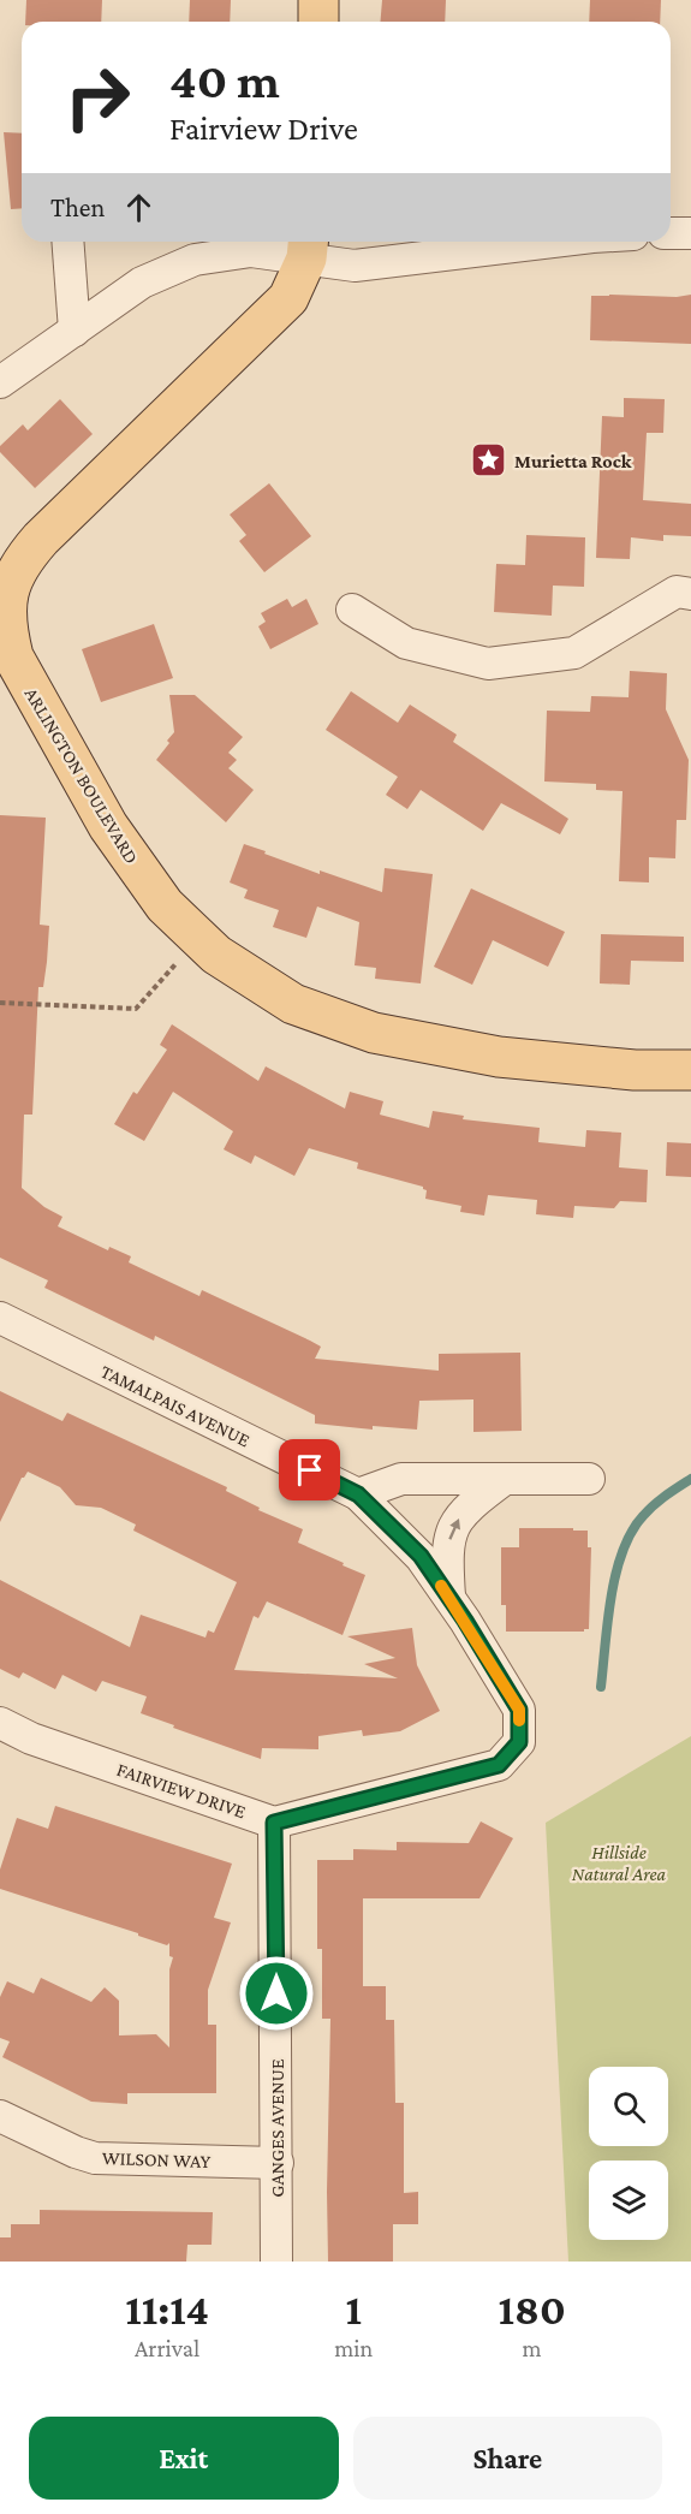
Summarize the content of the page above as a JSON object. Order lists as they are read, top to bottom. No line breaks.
{"streets":{"main road":["ARLINGTON BOULEVARD"],"street":["TAMALPAIS AVENUE","FAIRVIEW DRIVE","GANGES AVENUE","WILSON WAY"]},"crossings":[["FAIRVIEW DRIVE","GANGES AVENUE"],["GANGES AVENUE","WILSON WAY"]],"parks":["Hillside Natural Area"],"places":{"place":["Murietta Rock"]},"page":{"turn":["40 m","Fairview Drive"],"then":"Then","eta":["11:14","Arrival","1","min","180","m"],"buttons":["Exit","Share"]}}
